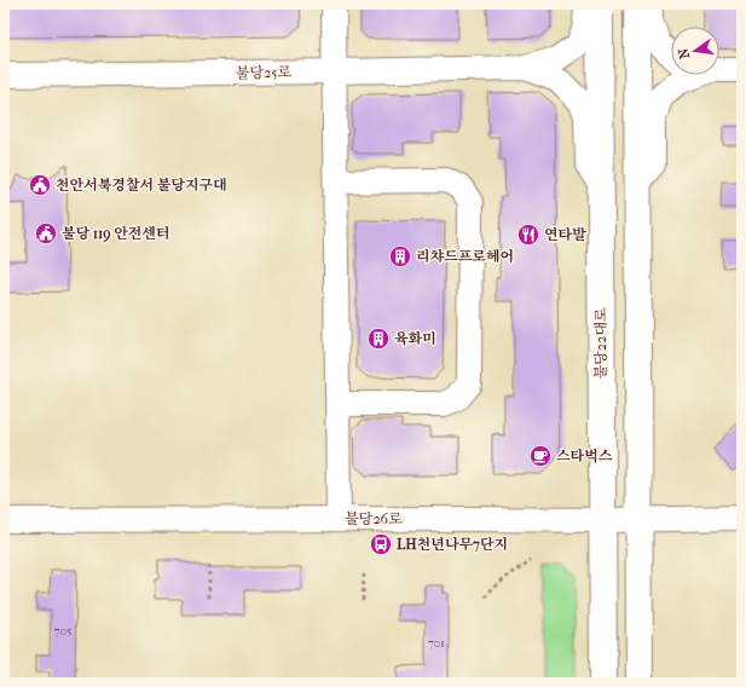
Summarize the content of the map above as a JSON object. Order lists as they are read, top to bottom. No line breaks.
{"streets":{"main road":["불당22대로"],"street":["불당25로","불당26로"]},"crossings":[["불당22대로","불당26로"]],"places":{"public building":["천안서북경찰서 불당지구대","불당 119 안전센터"],"restaurant":["연타발"],"building":["리챠드프로헤어","육화미"],"cafe":["스타벅스"],"bus stop":["LH천년나무7단지"]},"house_numbers":["705","701"],"north":"left"}
